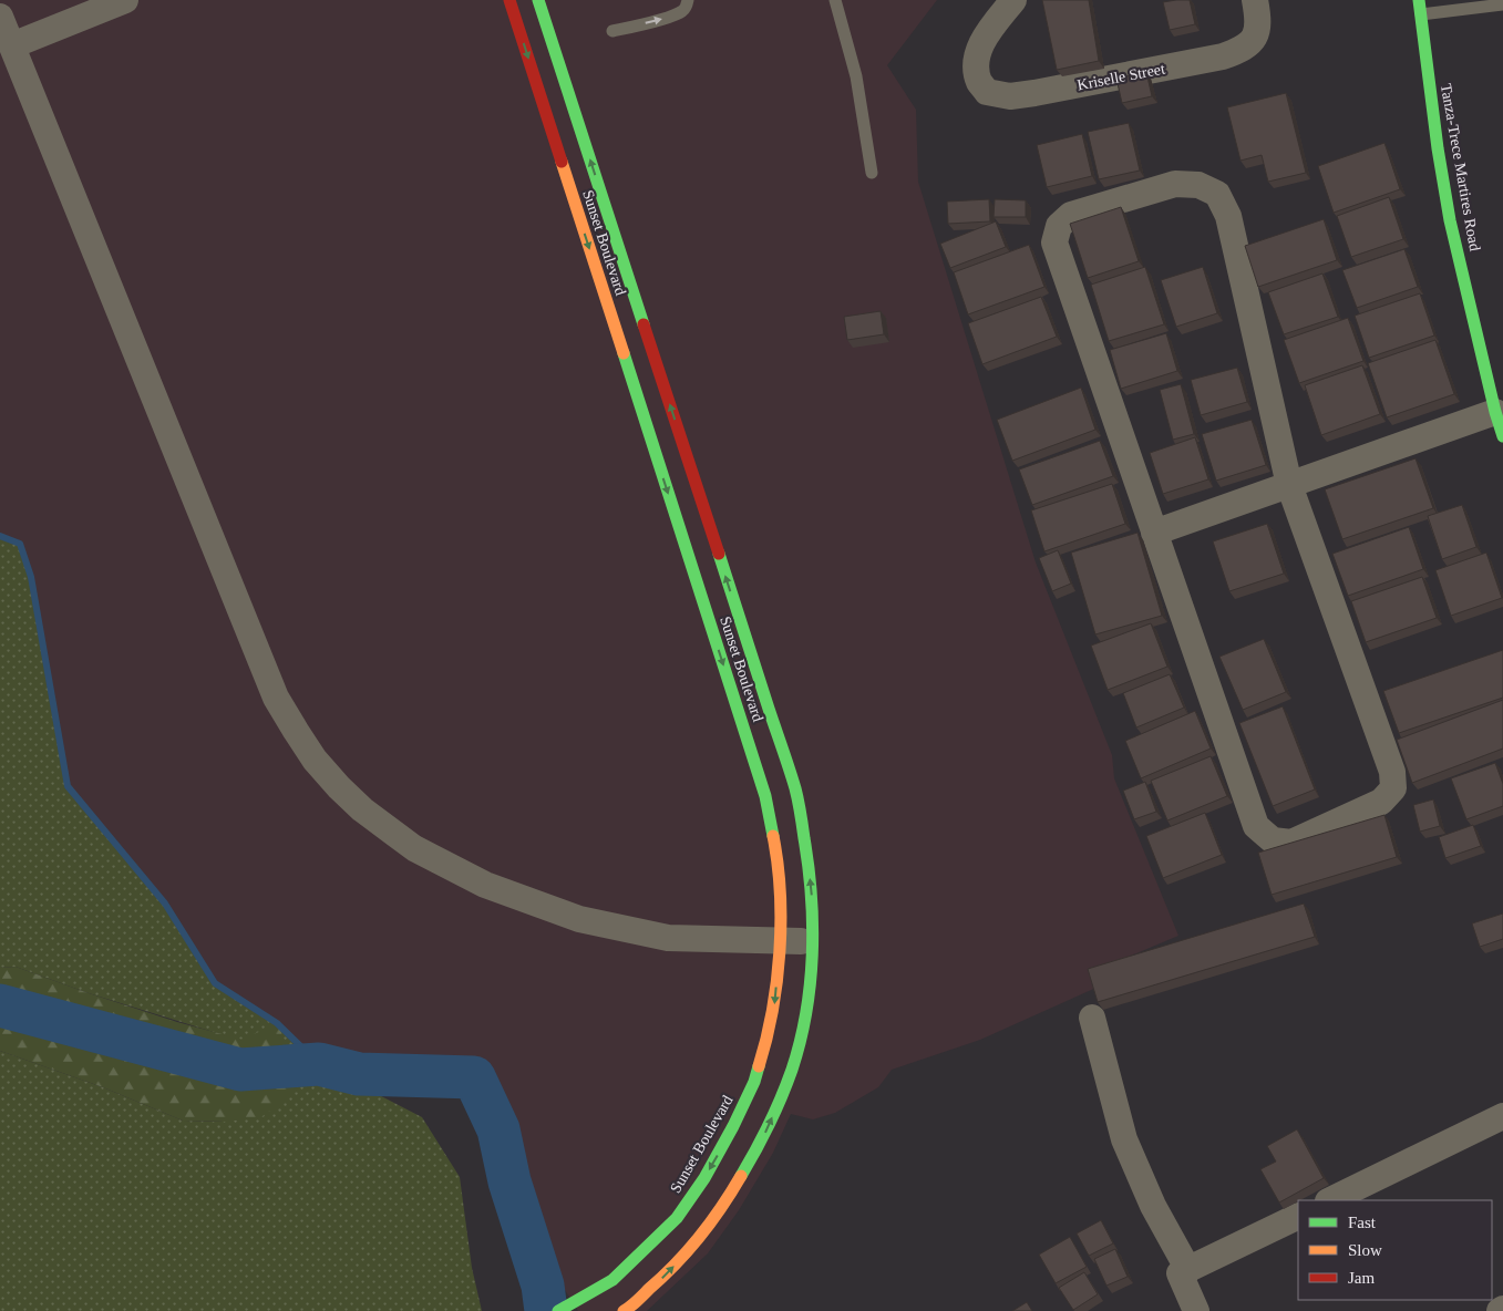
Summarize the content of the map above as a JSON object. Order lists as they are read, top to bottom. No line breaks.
{"streets":{"main road":["Tanza-Trece Martires Road","Sunset Boulevard"],"street":["Kriselle Street"]},"legend":["Fast","Slow","Jam"]}
